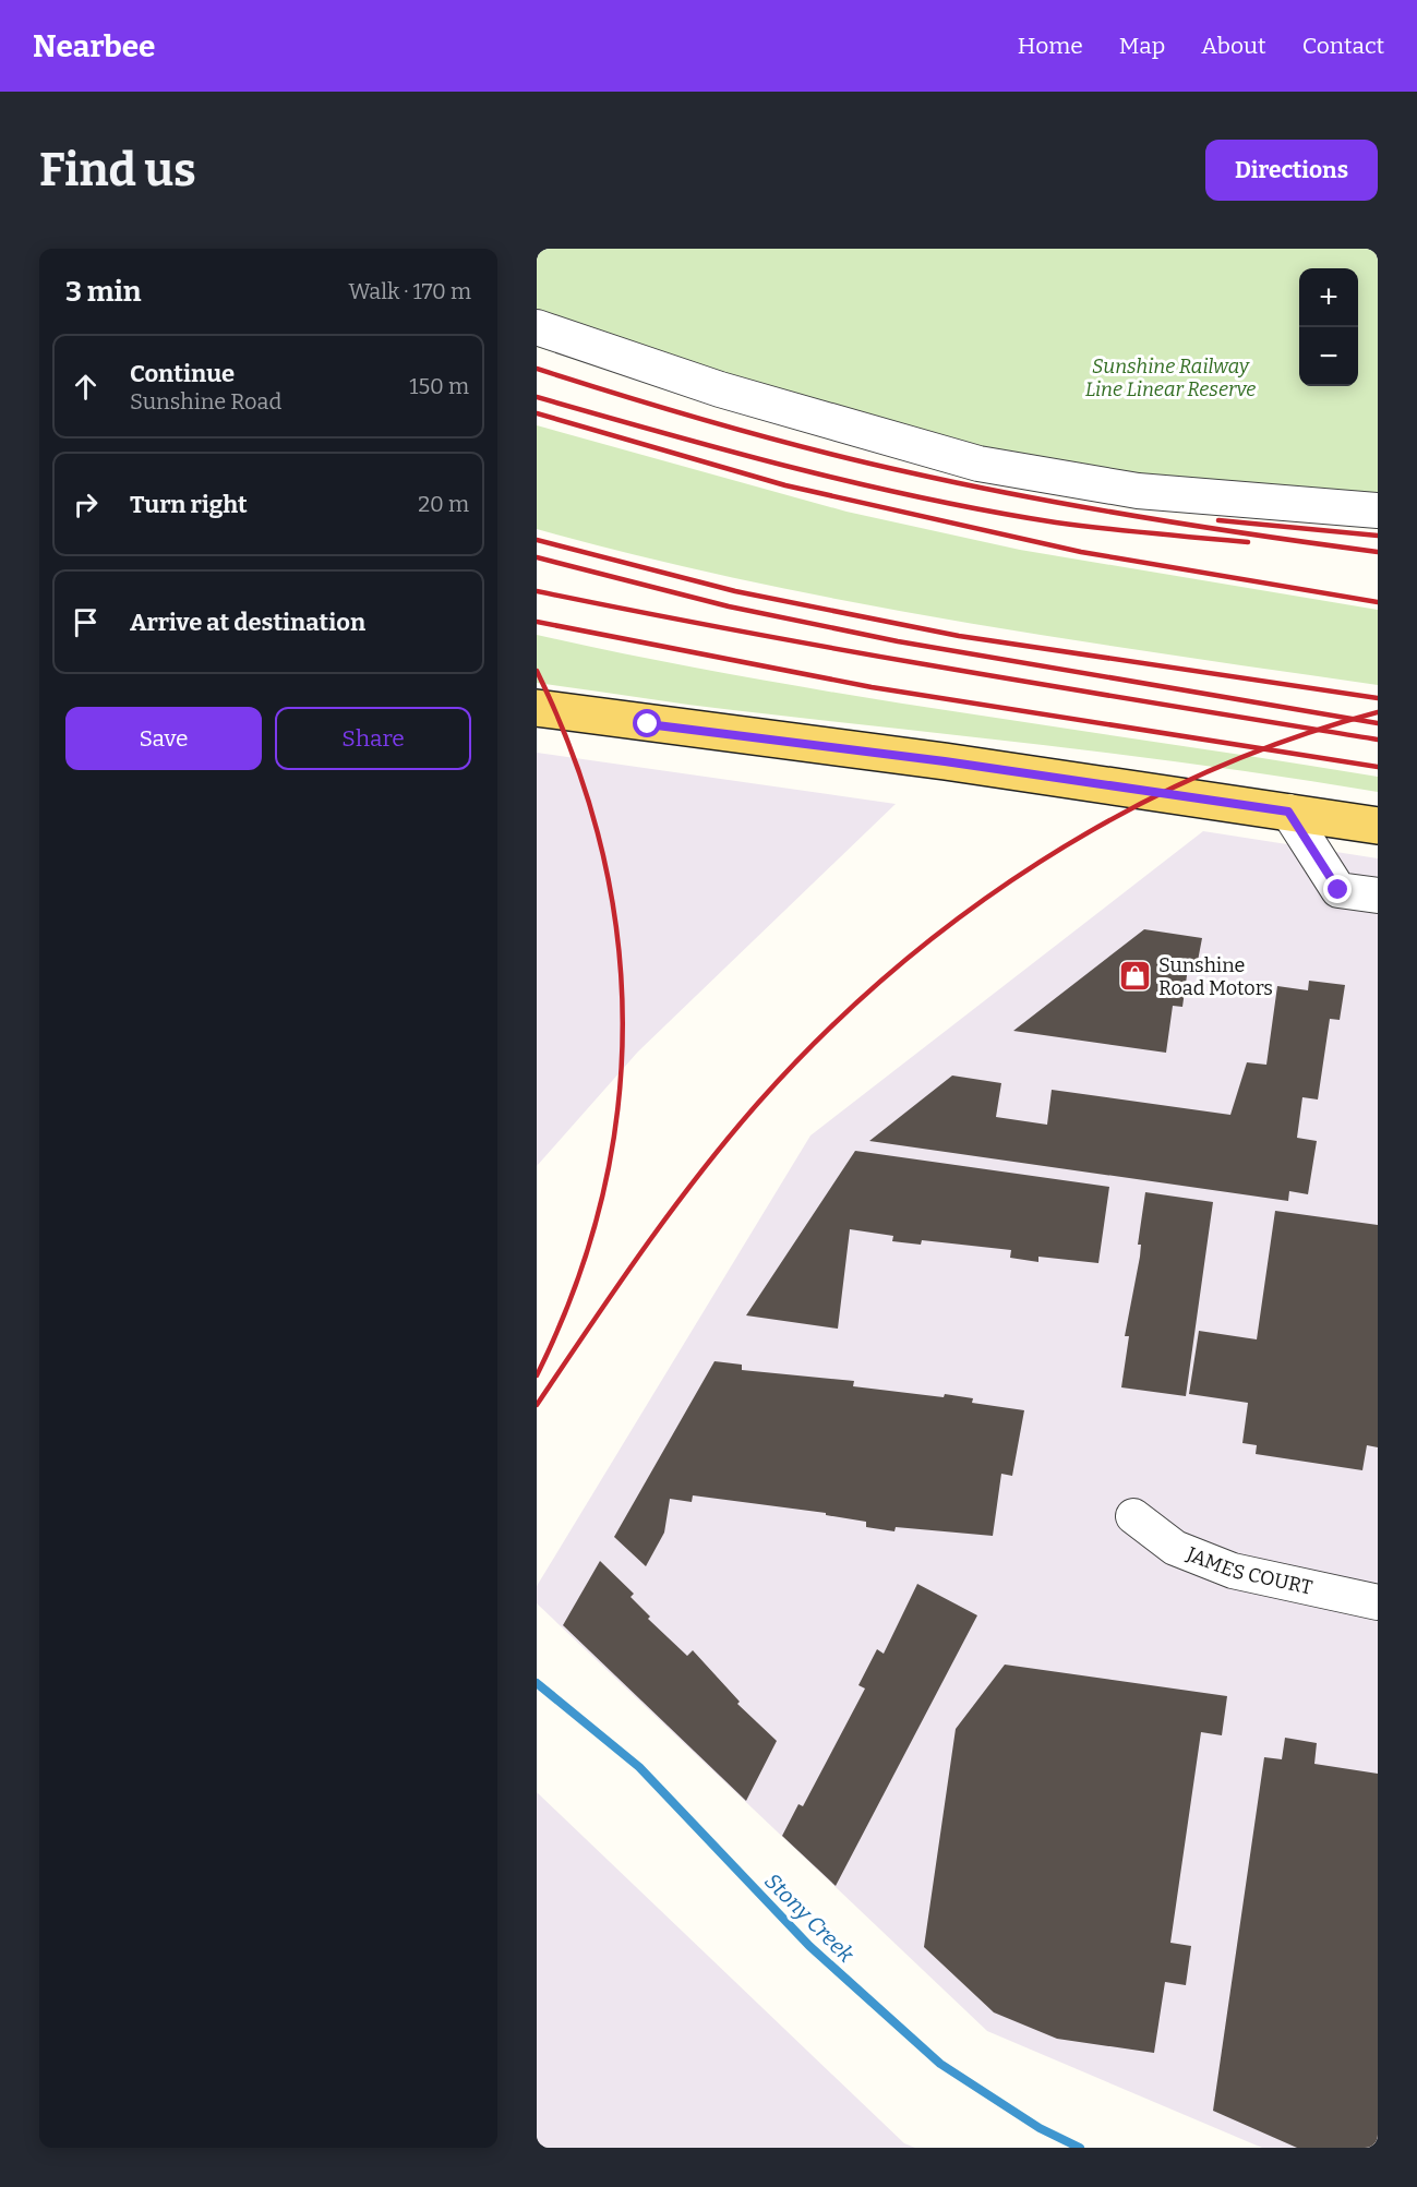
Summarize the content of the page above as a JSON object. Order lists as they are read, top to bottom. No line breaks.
{"streets":{"street":["JAMES COURT"]},"water":["Stony Creek"],"parks":["Sunshine Railway Line Linear Reserve"],"places":{"shop":["Sunshine Road Motors"]},"page":{"header":"Nearbee","nav":["Home","Map","About","Contact"],"buttons":["Directions",["Save","Share"]],"title":"Find us","heading":["3 min","Walk · 170 m"],"map_buttons":["+","−"],"list":[["Continue","Sunshine Road","150 m"],["Turn right","20 m"],"Arrive at destination"]}}
